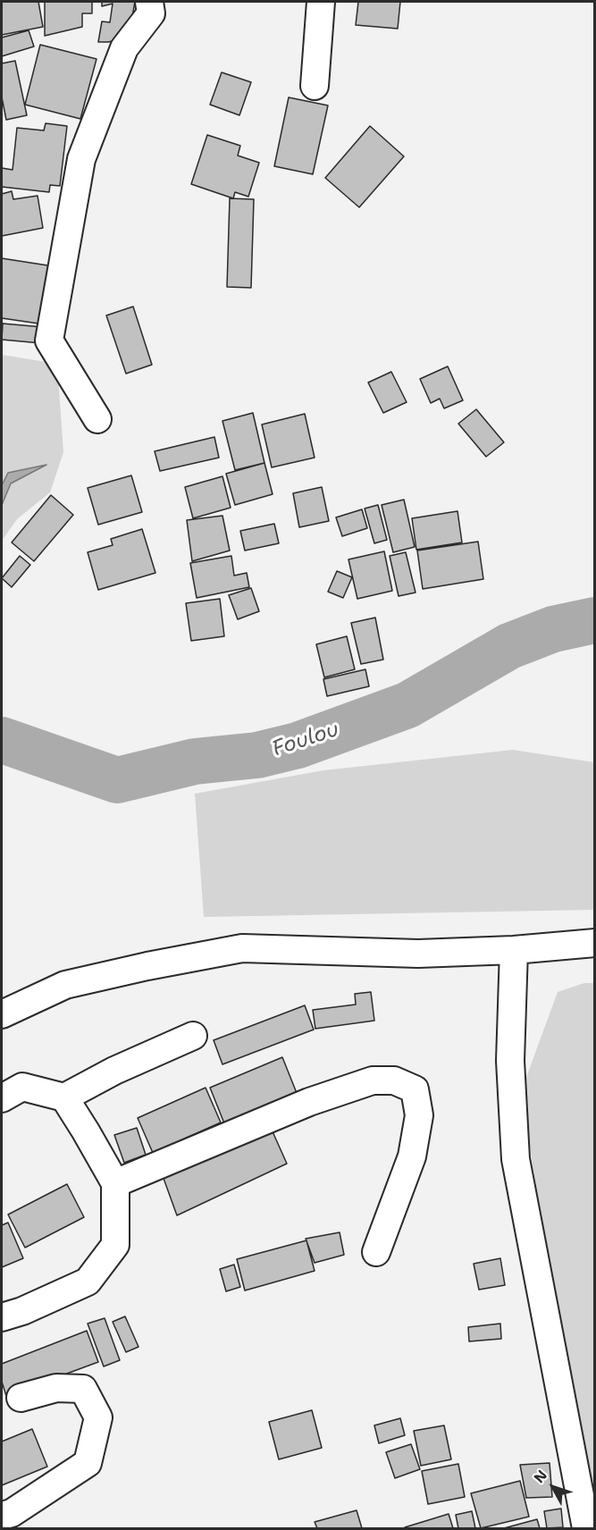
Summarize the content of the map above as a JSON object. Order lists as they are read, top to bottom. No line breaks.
{"water":["Foulou"],"north":"top left"}
